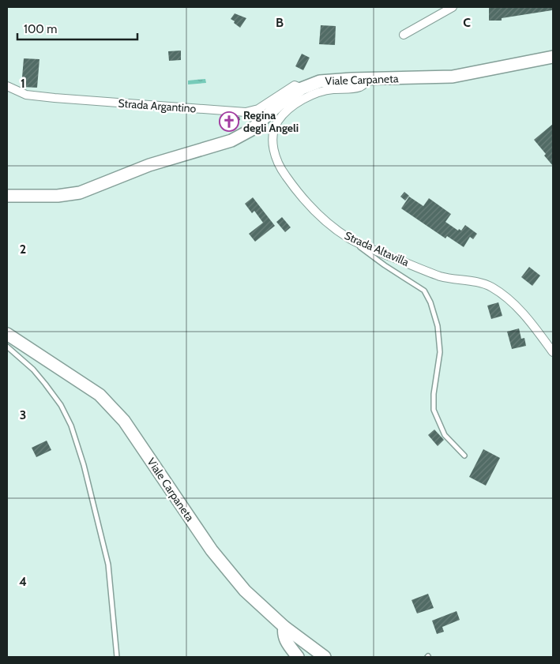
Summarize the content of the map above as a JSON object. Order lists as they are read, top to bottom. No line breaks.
{"streets":{"main road":["Viale Carpaneta"],"street":["Strada Argantino","Strada Altavilla"]},"crossings":[["Viale Carpaneta","Strada Argantino"],["Viale Carpaneta","Strada Altavilla"]],"places":{"church":["Regina degli Angeli"]},"scale_bar":"100 m","grid":{"columns":["B","C"],"rows":["1","2","3","4"]}}
